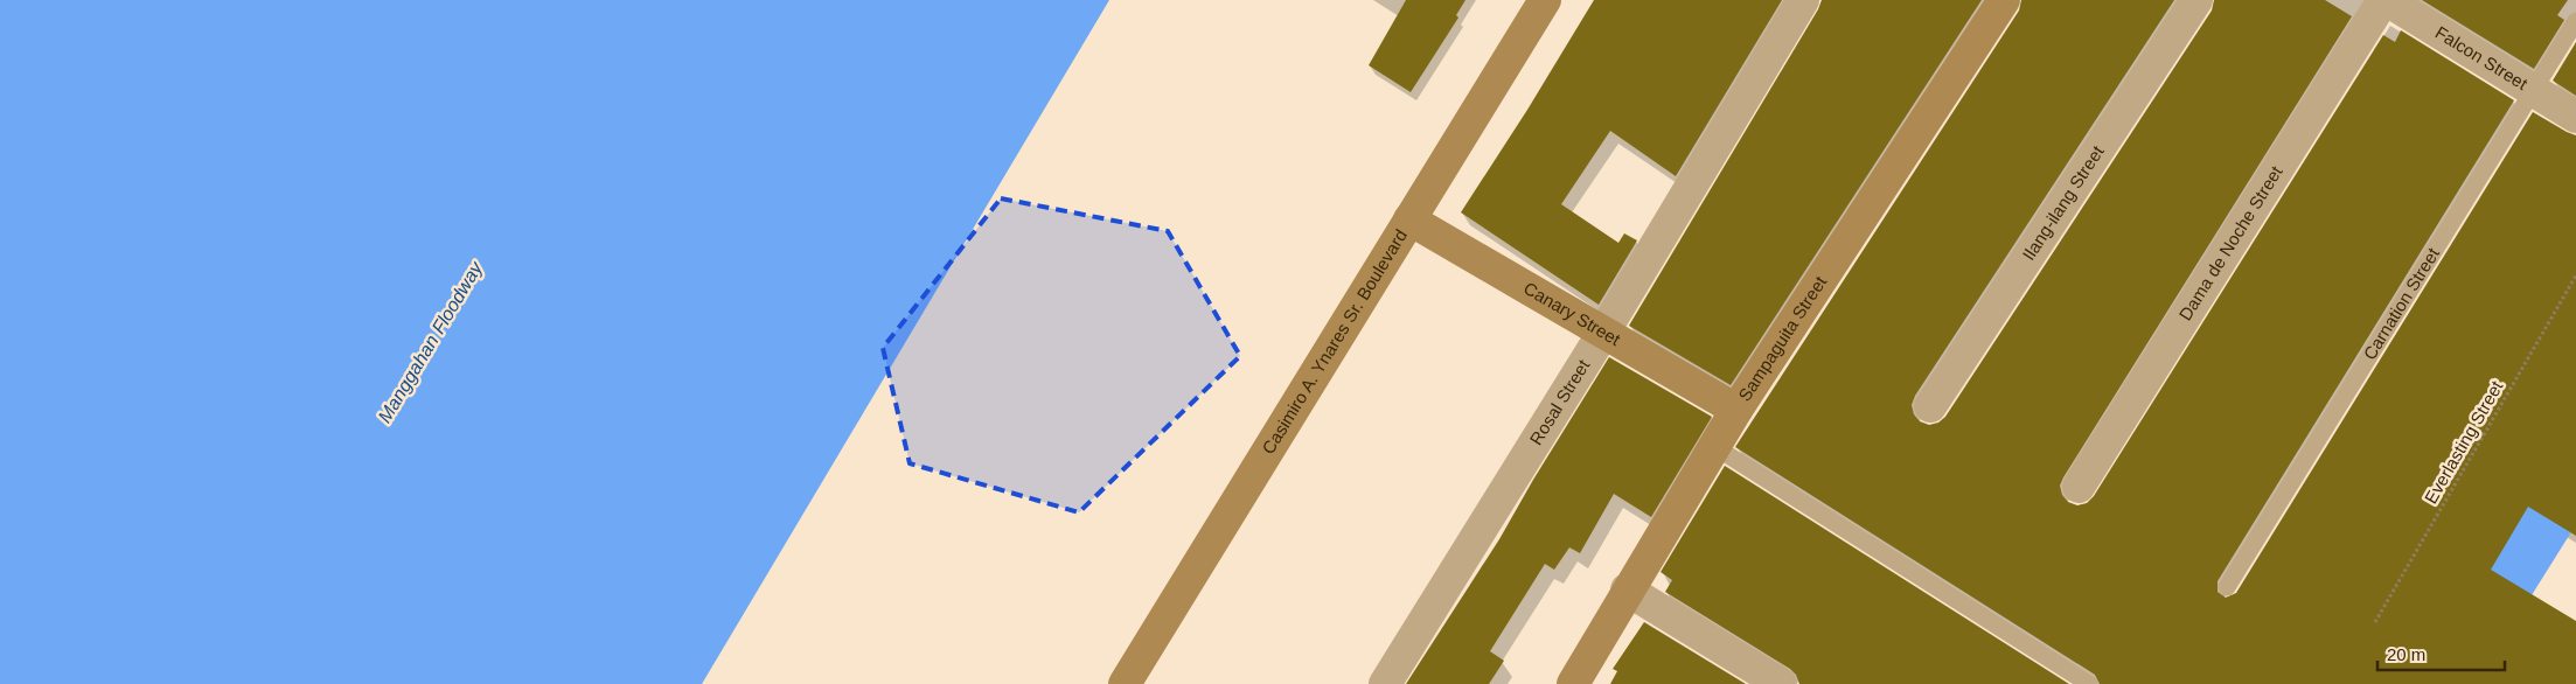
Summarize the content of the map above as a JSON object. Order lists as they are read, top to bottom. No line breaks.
{"streets":{"street":["Falcon Street","Ilang-ilang Street","Dama de Noche Street","Canary Street","Sampaguita Street","Casimiro A. Ynares Sr. Boulevard","Rosal Street"],"lane":["Carnation Street"],"path":["Everlasting Street"]},"crossings":[["Falcon Street","Dama de Noche Street"],["Falcon Street","Carnation Street"],["Canary Street","Sampaguita Street"],["Canary Street","Casimiro A. Ynares Sr. Boulevard"],["Canary Street","Rosal Street"]],"water":["Manggahan Floodway"],"scale_bar":"20 m"}
